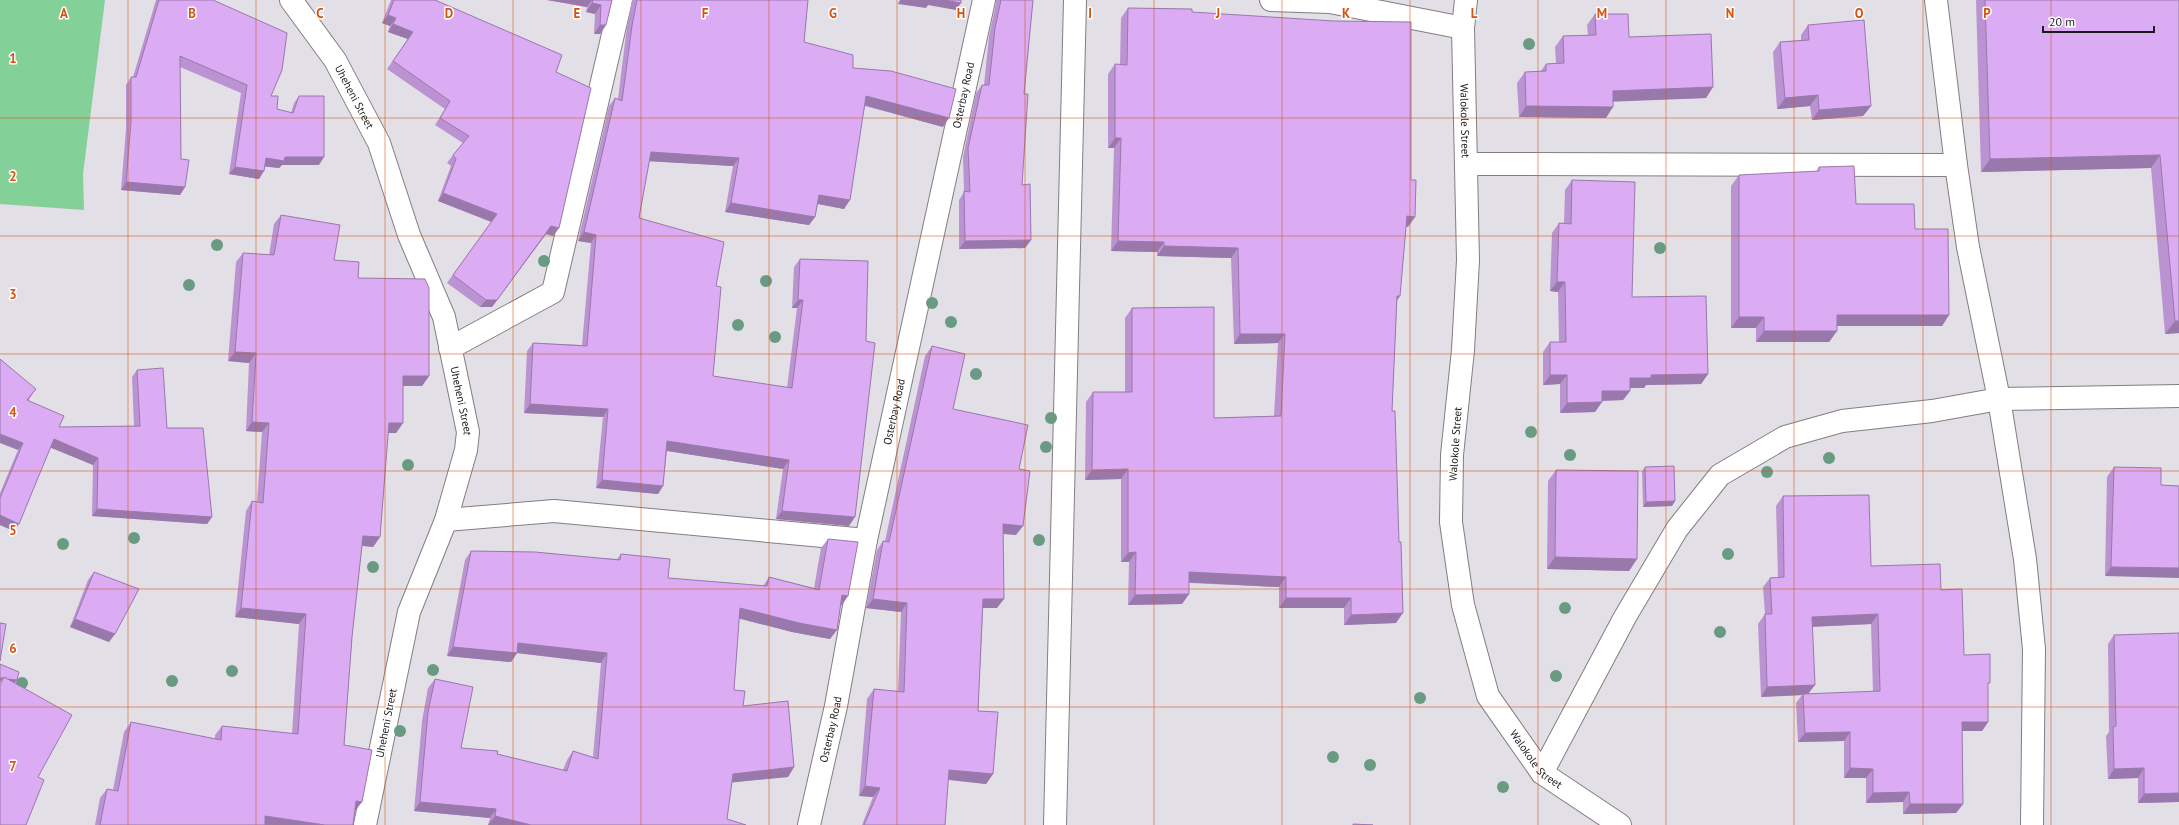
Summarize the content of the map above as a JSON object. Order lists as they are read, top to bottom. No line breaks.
{"streets":{"street":["Osterbay Road","Uheheni Street","Walokole Street"]},"scale_bar":"20 m","grid":{"columns":["A","B","C","D","E","F","G","H","I","J","K","L","M","N","O","P"],"rows":["1","2","3","4","5","6","7"]}}
